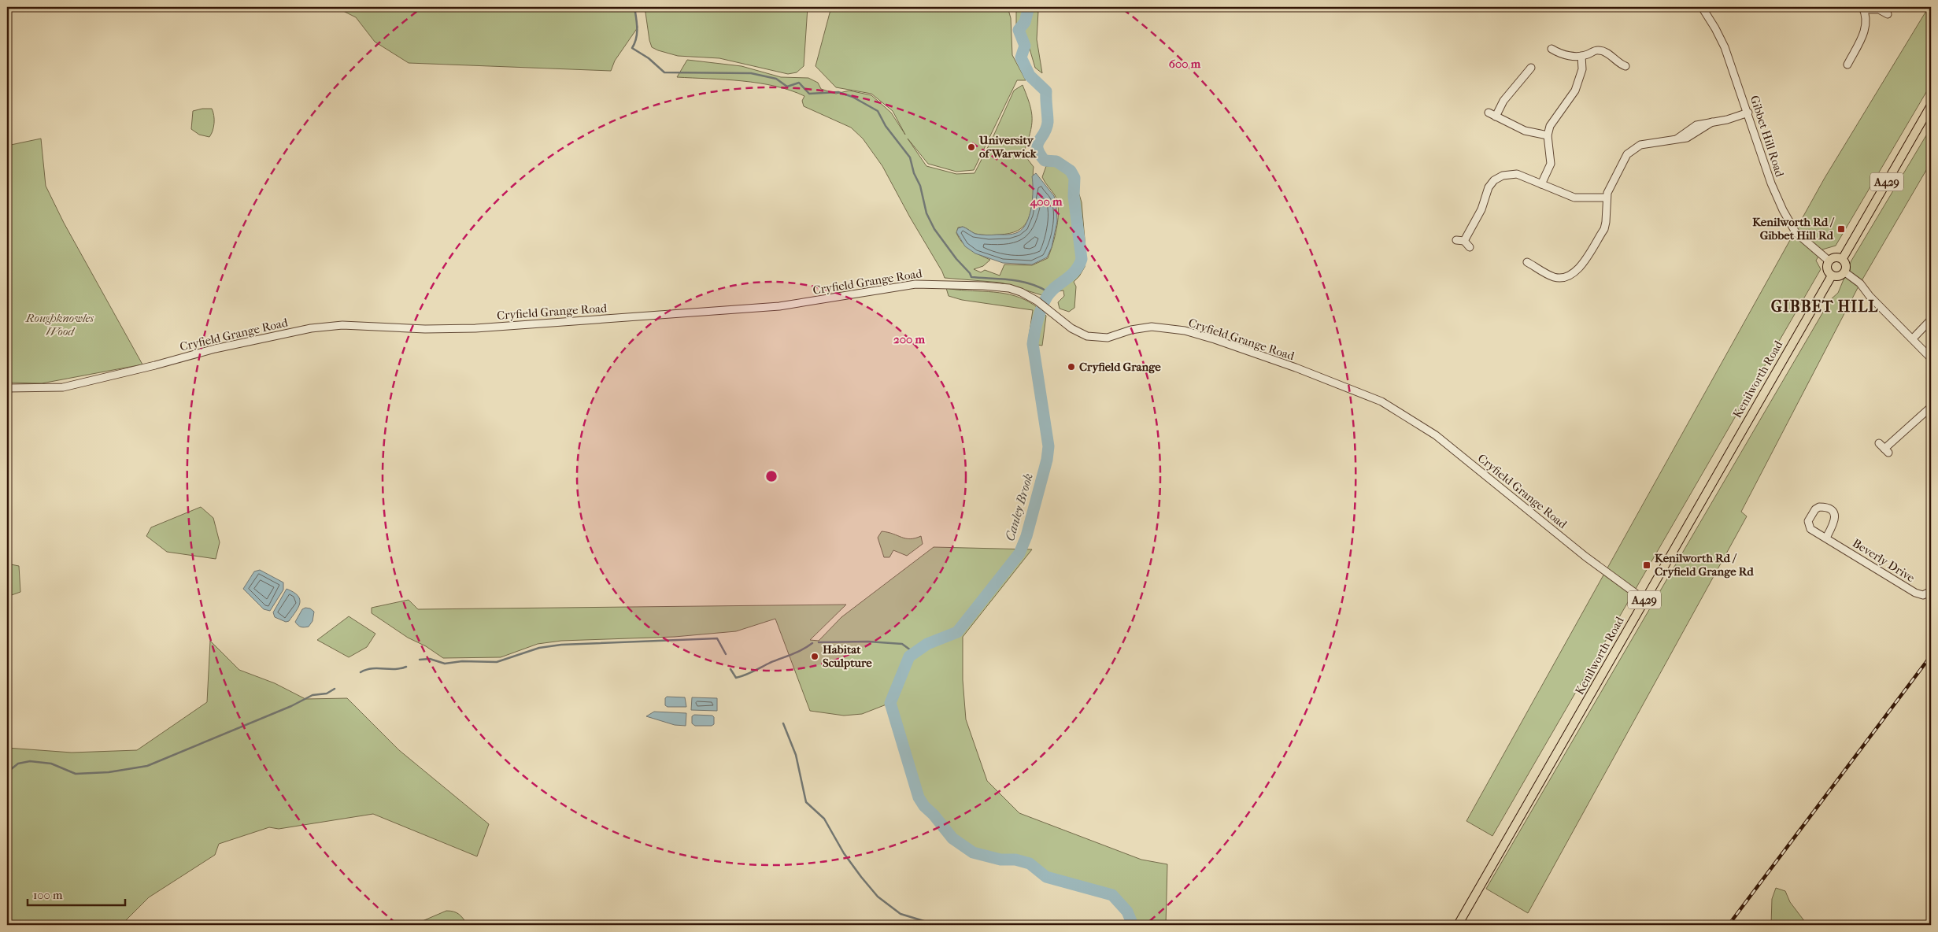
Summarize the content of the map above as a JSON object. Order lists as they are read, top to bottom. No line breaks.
{"streets":{"main road":["A429","Kenilworth Road"],"street":["Gibbet Hill Road","Cryfield Grange Road","Beverly Drive"]},"crossings":[["Gibbet Hill Road","A429"],["Gibbet Hill Road","Kenilworth Road"],["A429","Kenilworth Road"],["Cryfield Grange Road","Kenilworth Road"]],"districts":["GIBBET HILL"],"water":["Canley Brook"],"parks":["Roughknowles Wood"],"places":{"other":["University of Warwick","Cryfield Grange","Habitat Sculpture"],"transit":["Kenilworth Rd / Gibbet Hill Rd","Kenilworth Rd / Cryfield Grange Rd"]},"scale_bar":"100 m","rings":["600 m","400 m","200 m"]}
